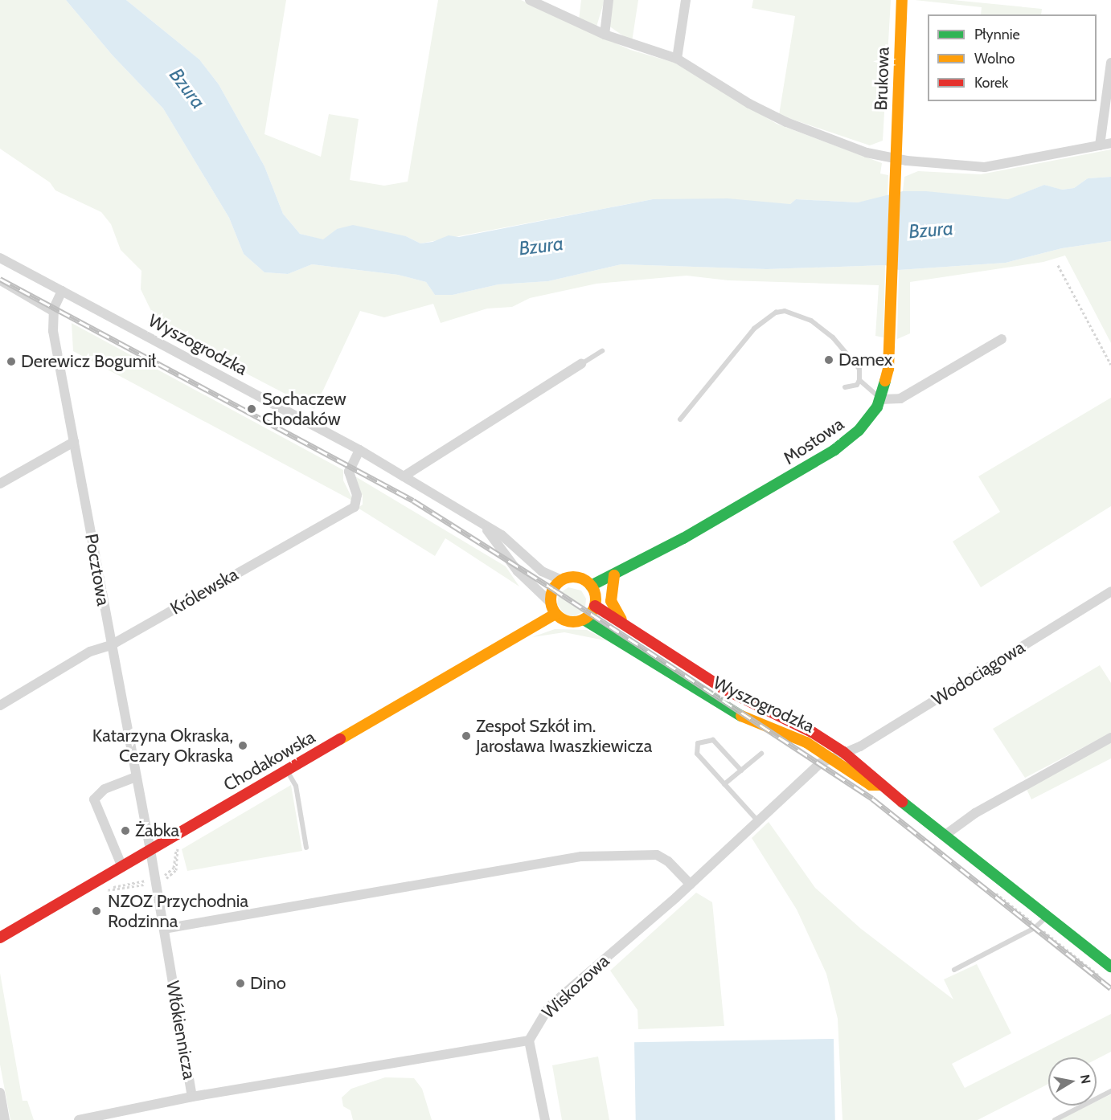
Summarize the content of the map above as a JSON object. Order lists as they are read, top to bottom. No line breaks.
{"streets":{"main road":["Brukowa","Wyszogrodzka","Mostowa","Chodakowska"],"street":["Pocztowa","Królewska","Wodociągowa","Wiskozowa","Włókiennicza"]},"crossings":[["Brukowa","Mostowa"],["Wyszogrodzka","Mostowa"],["Wyszogrodzka","Królewska"],["Wyszogrodzka","Wodociągowa"],["Wyszogrodzka","Chodakowska"],["Wyszogrodzka","Wiskozowa"],["Mostowa","Chodakowska"],["Pocztowa","Królewska"],["Pocztowa","Chodakowska"],["Pocztowa","Włókiennicza"],["Wodociągowa","Wiskozowa"],["Chodakowska","Włókiennicza"]],"water":["Bzura"],"places":["Damex","Derewicz Bogumił","Sochaczew Chodaków","Zespoł Szkół im. Jarosława Iwaszkiewicza","Katarzyna Okraska, Cezary Okraska","Żabka","NZOZ Przychodnia Rodzinna","Dino"],"legend":["Płynnie","Wolno","Korek"],"north":"right"}
